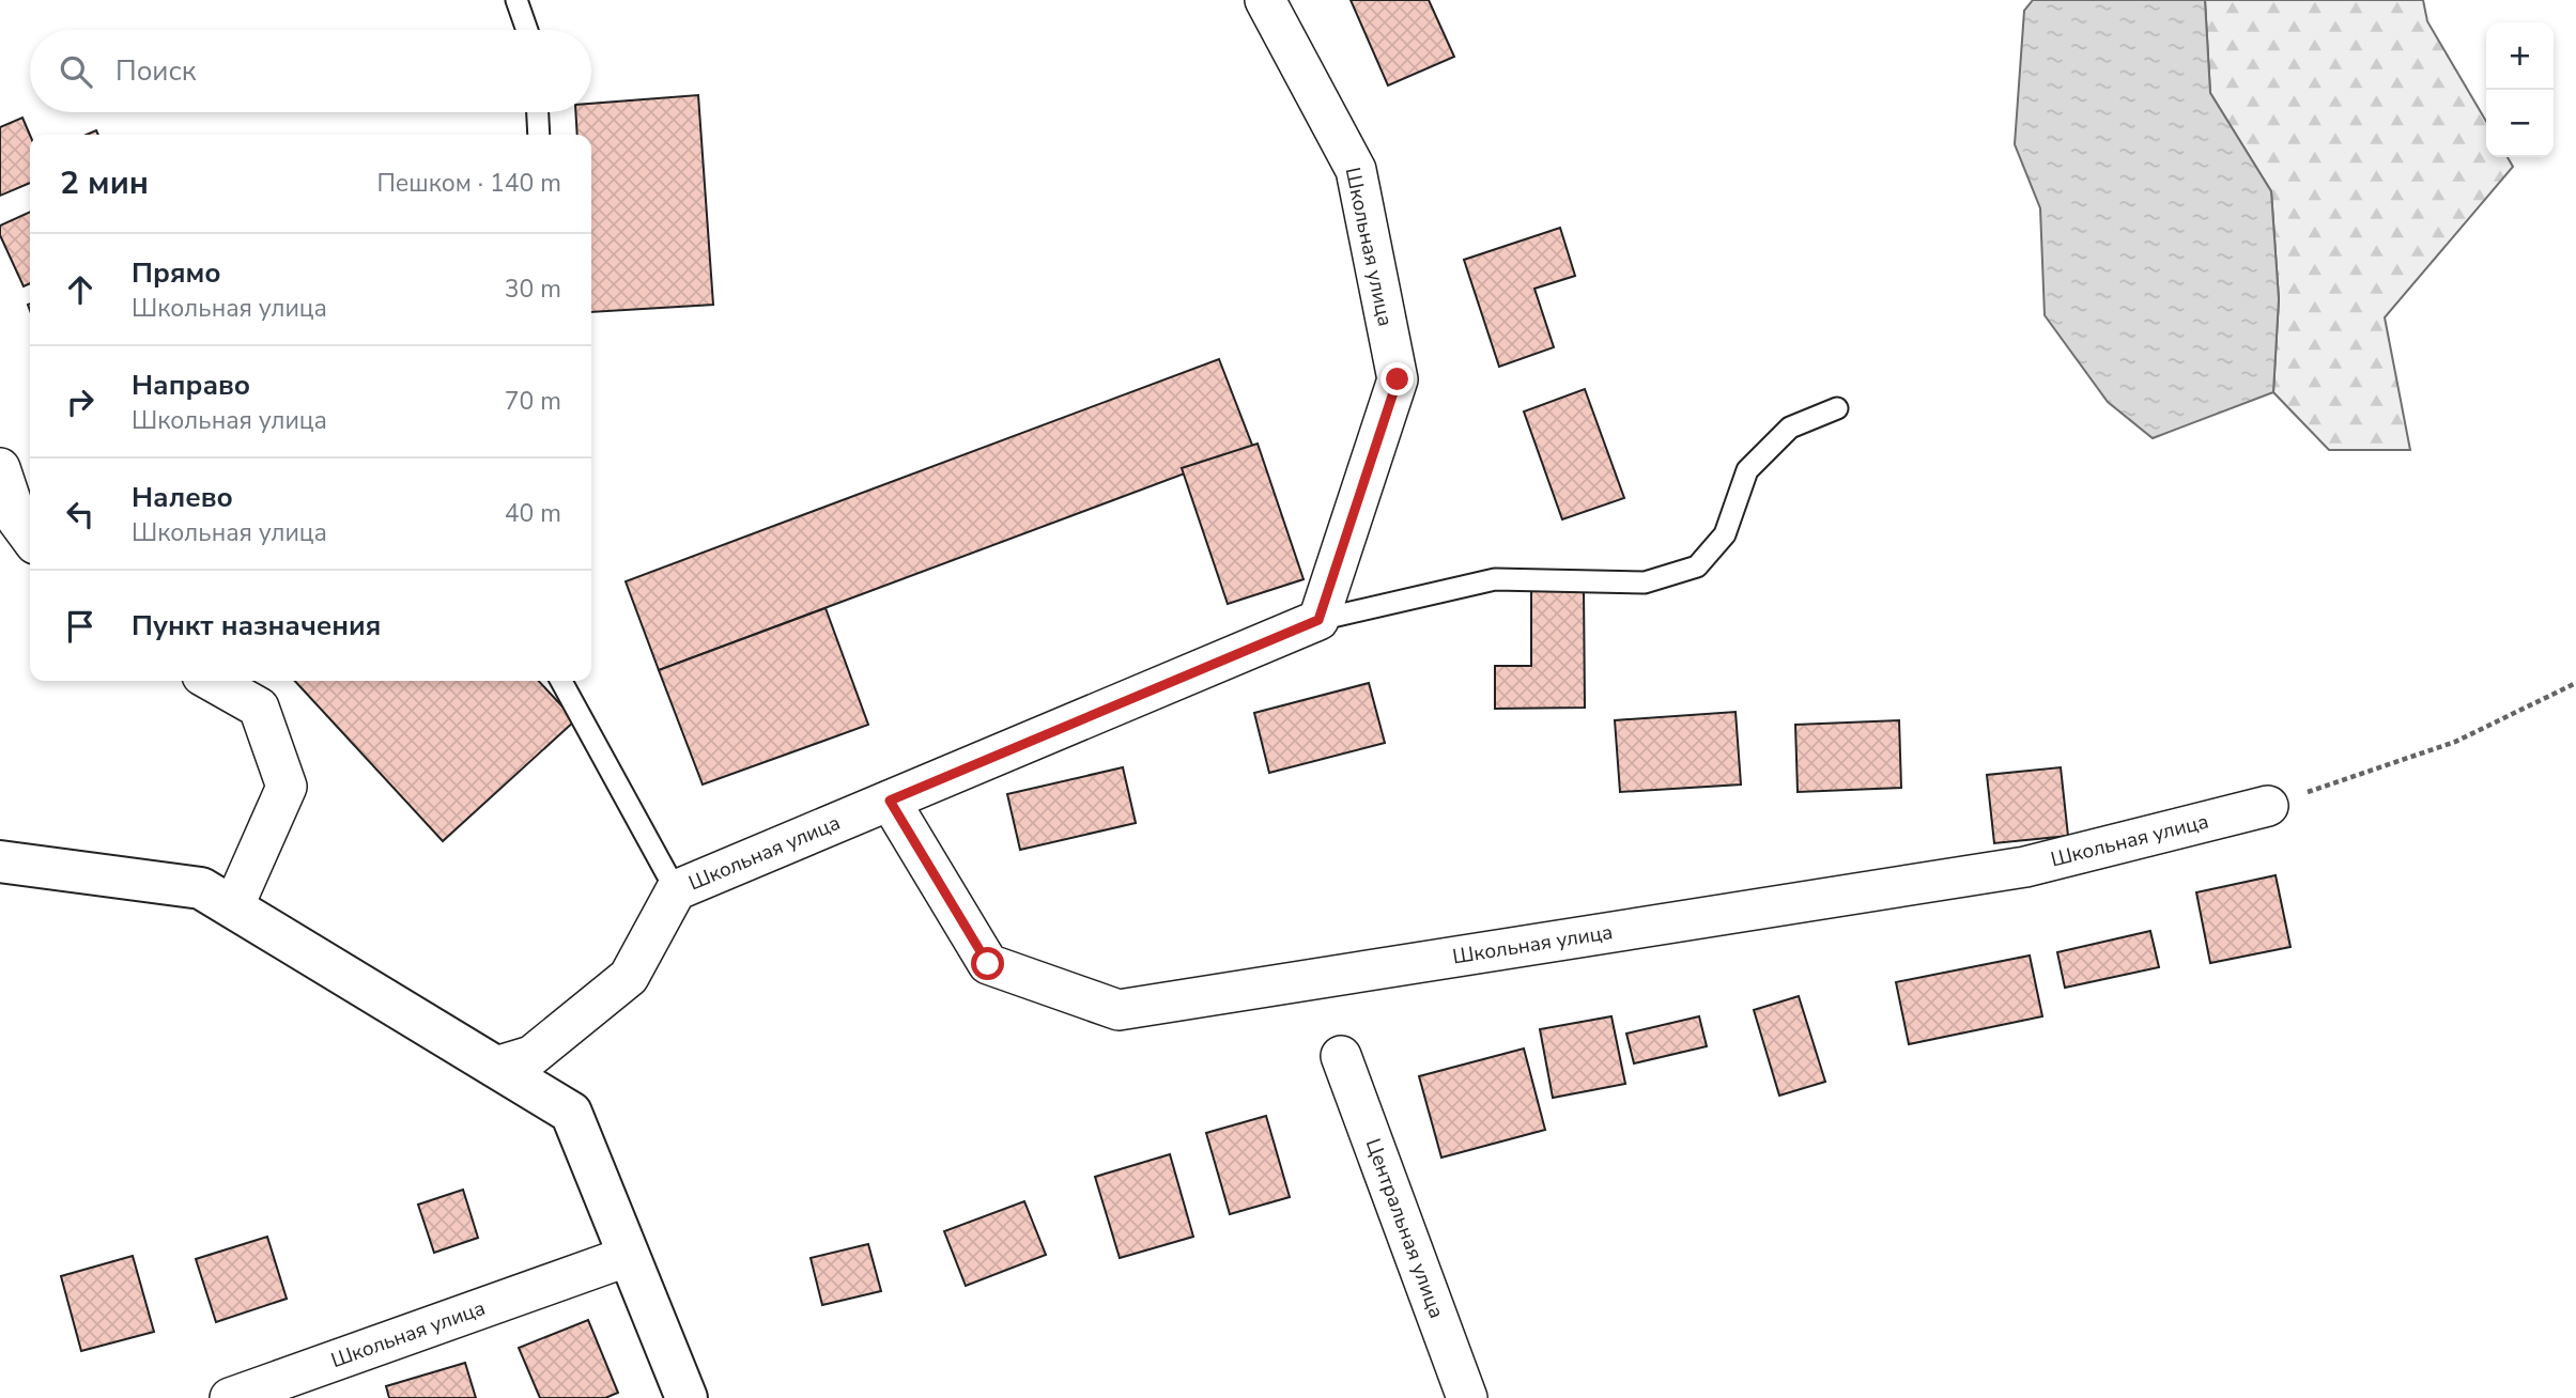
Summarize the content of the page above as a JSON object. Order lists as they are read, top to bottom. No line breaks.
{"streets":{"street":["Школьная улица","Центральная улица"]},"page":{"map_buttons":["+","−"],"search":"Поиск","heading":["2 мин","Пешком · 140 m"],"list":[["Прямо","Школьная улица","30 m"],["Направо","Школьная улица","70 m"],["Налево","Школьная улица","40 m"],"Пункт назначения"]}}
